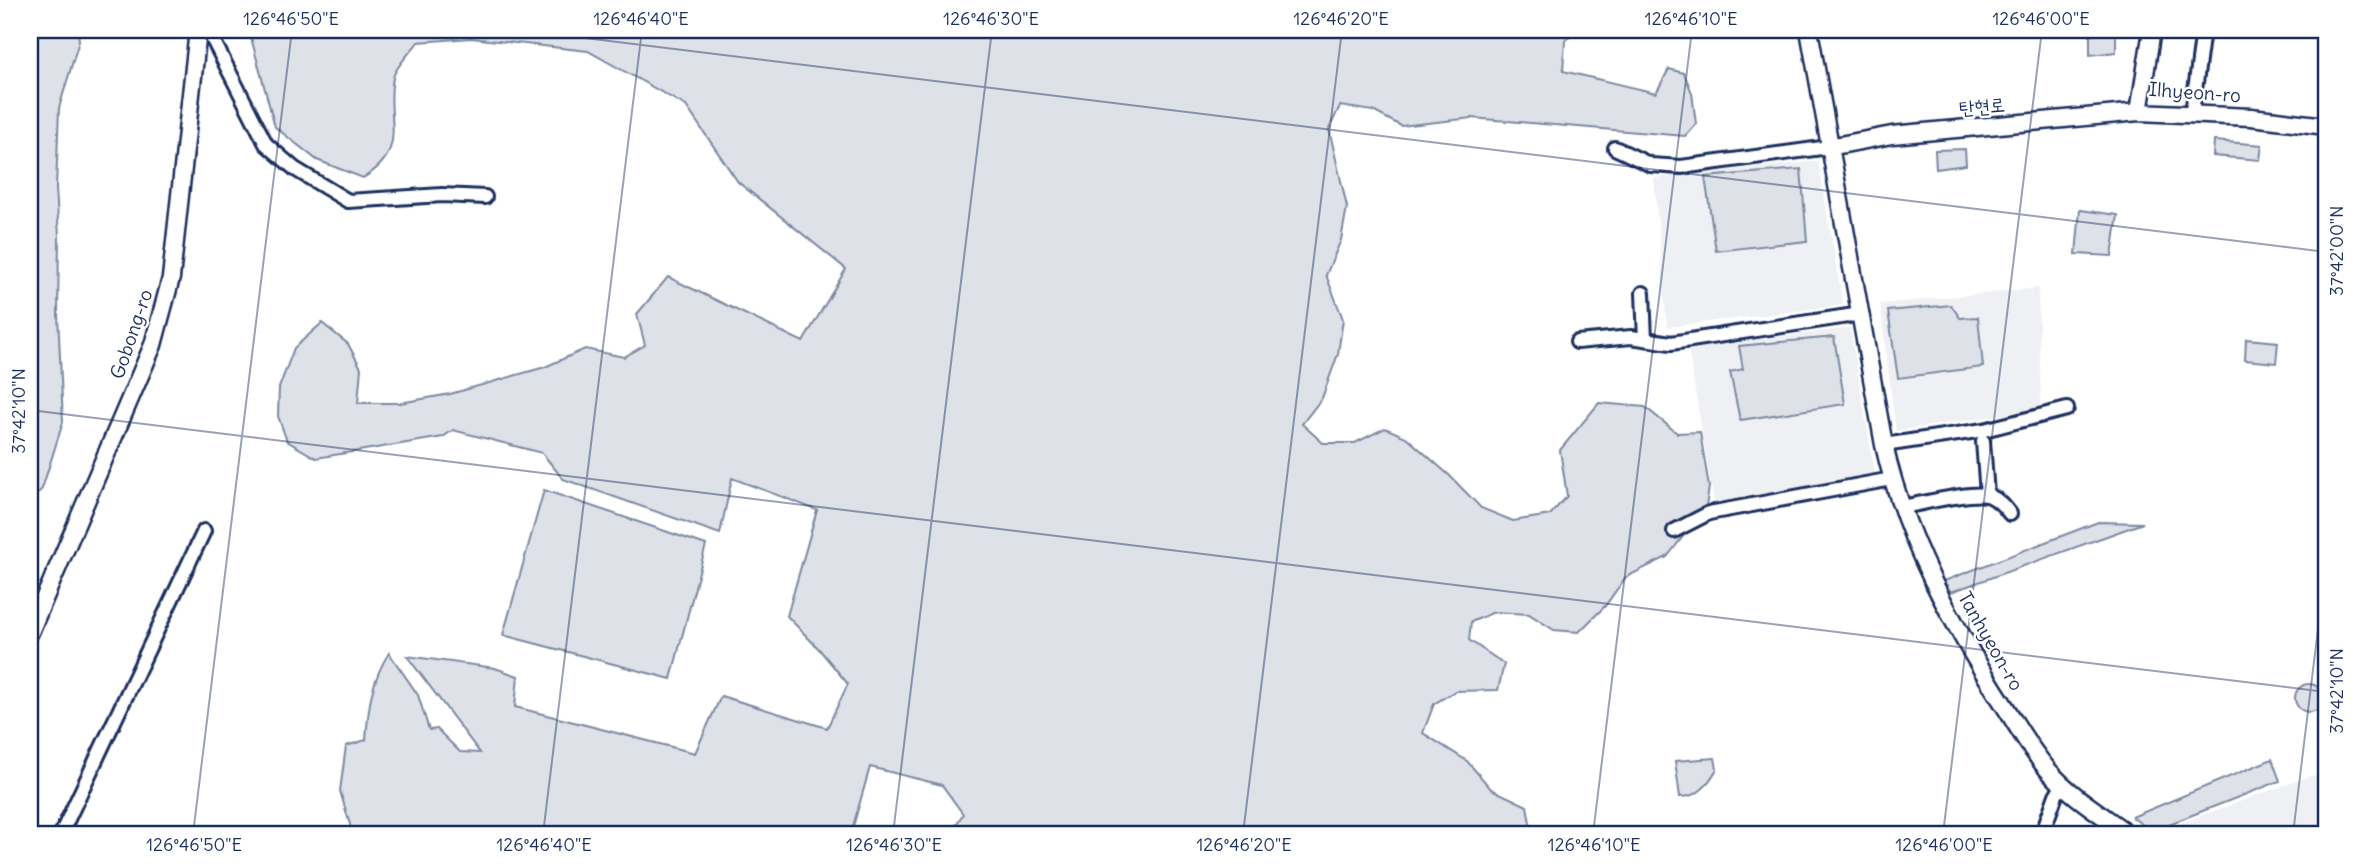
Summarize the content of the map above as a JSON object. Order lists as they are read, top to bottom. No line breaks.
{"streets":{"main road":["Ilhyeon-ro","탄현로","Gobong-ro","Tanhyeon-ro"]},"crossings":[["Ilhyeon-ro","탄현로"],["탄현로","Tanhyeon-ro"]],"coordinates":["126°46'50\"E","126°46'40\"E","126°46'30\"E","126°46'20\"E","126°46'10\"E","126°46'00\"E","37°42'00\"N","37°42'10\"N"]}
